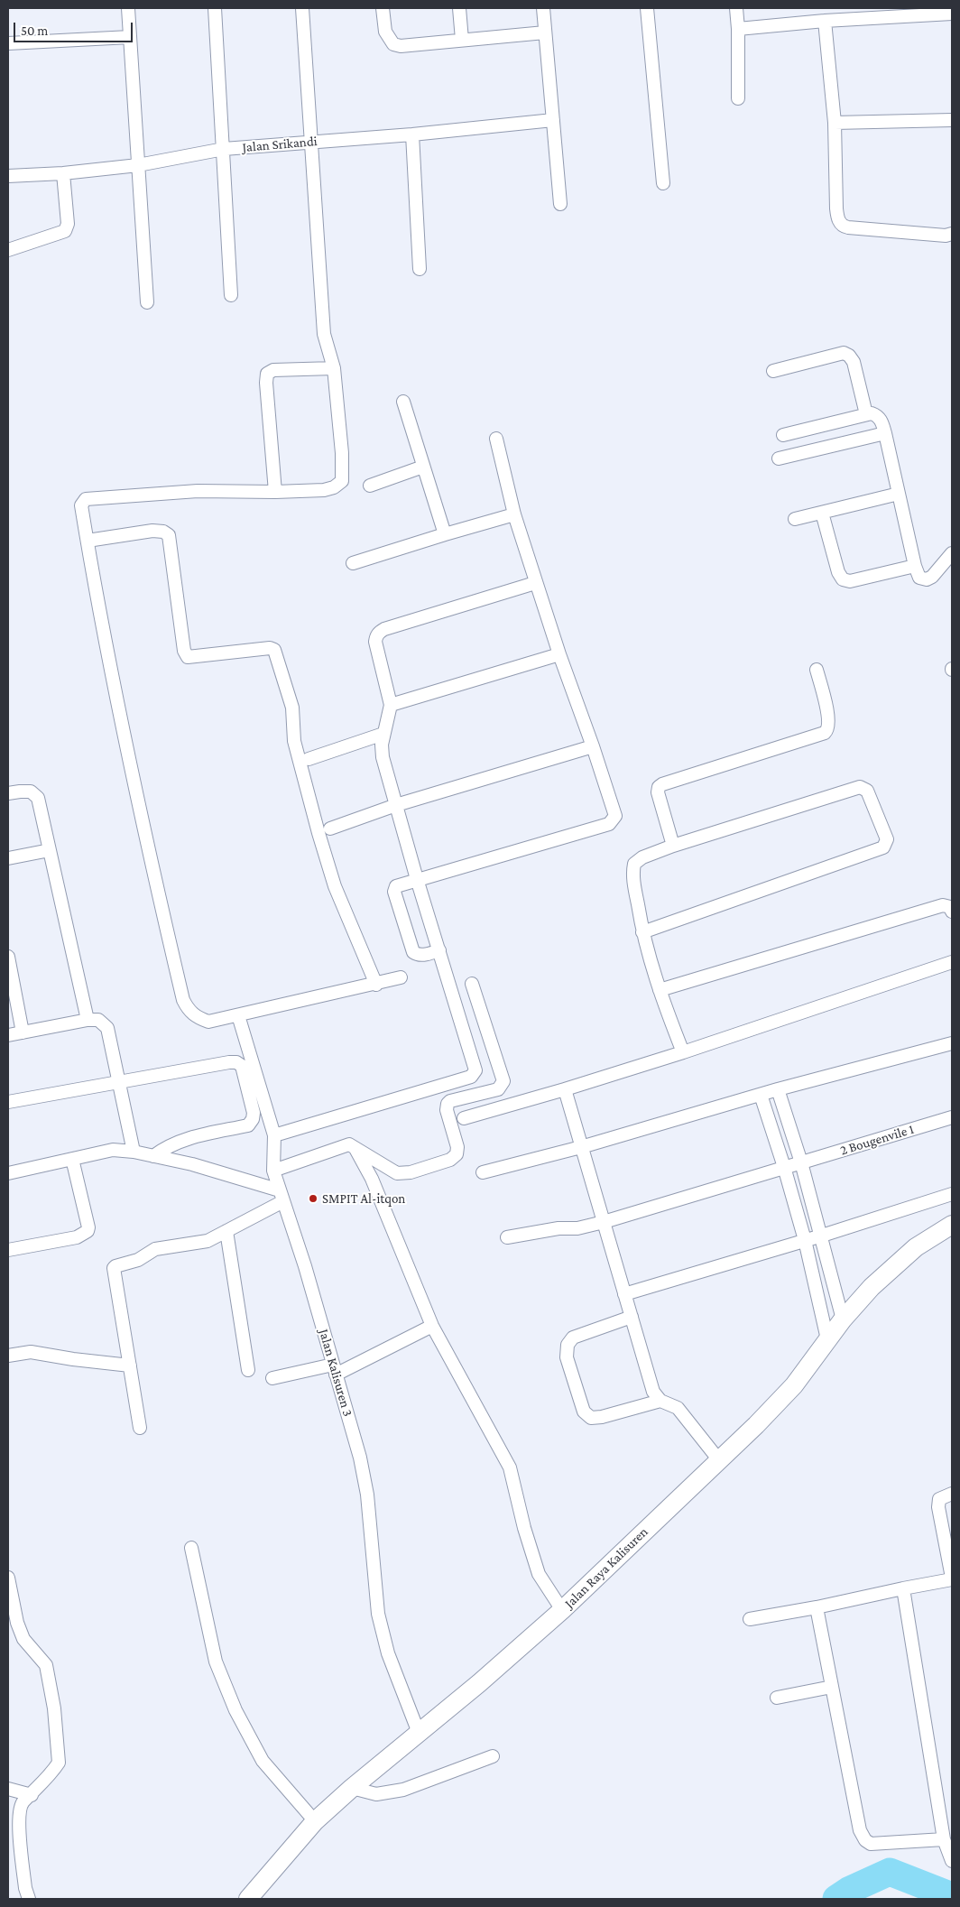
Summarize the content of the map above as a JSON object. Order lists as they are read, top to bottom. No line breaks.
{"streets":{"main road":["Jalan Raya Kalisuren"],"street":["Jalan Srikandi","2 Bougenvile 1","Jalan Kalisuren 3"]},"crossings":[["Jalan Kalisuren 3","Jalan Raya Kalisuren"]],"places":["SMPIT Al-itqon"],"scale_bar":"50 m"}
